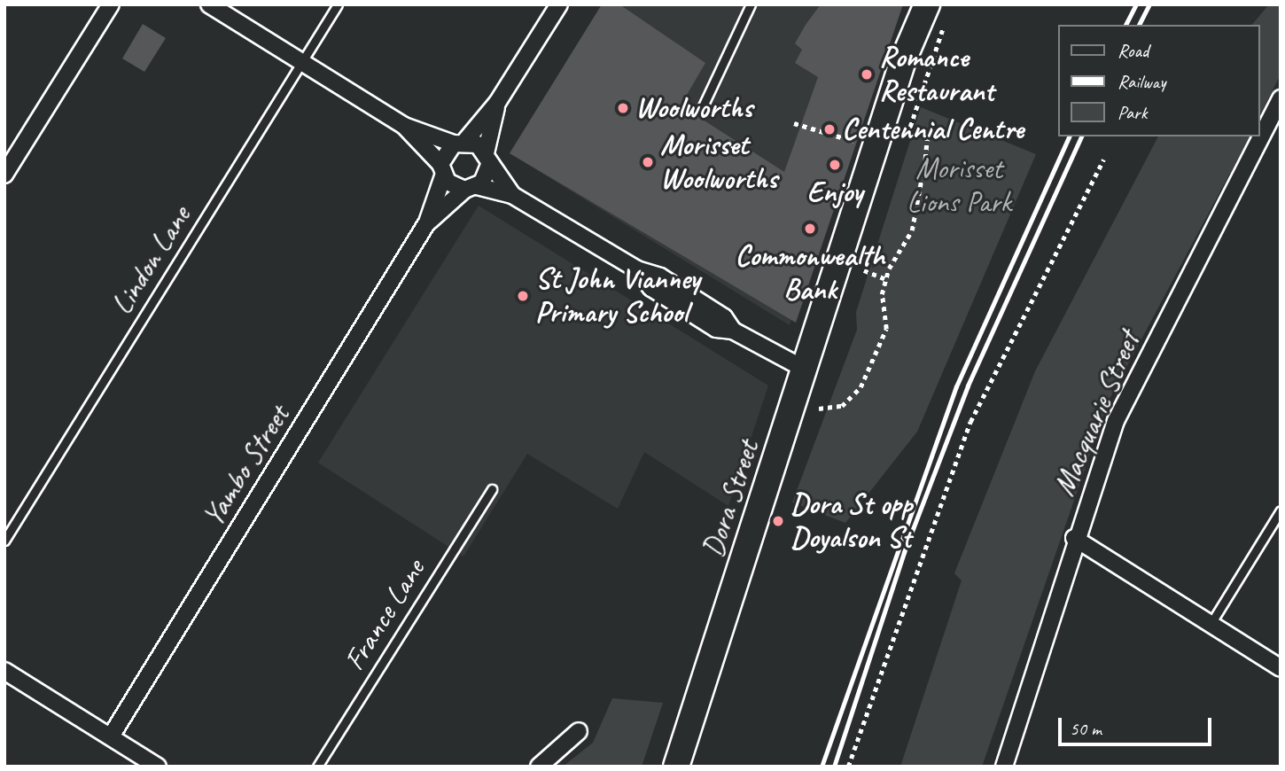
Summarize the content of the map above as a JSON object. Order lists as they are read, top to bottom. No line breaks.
{"streets":{"main road":["Dora Street"],"street":["Macquarie Street","Yambo Street"],"lane":["Lindon Lane","France Lane"]},"parks":["Morisset Lions Park"],"places":["Romance Restaurant","Woolworths","Centennial Centre","Morisset Woolworths","Enjoy","Commonwealth Bank","St John Vianney Primary School","Dora St opp Doyalson St"],"legend":["Road","Railway","Park"],"scale_bar":"50 m"}
